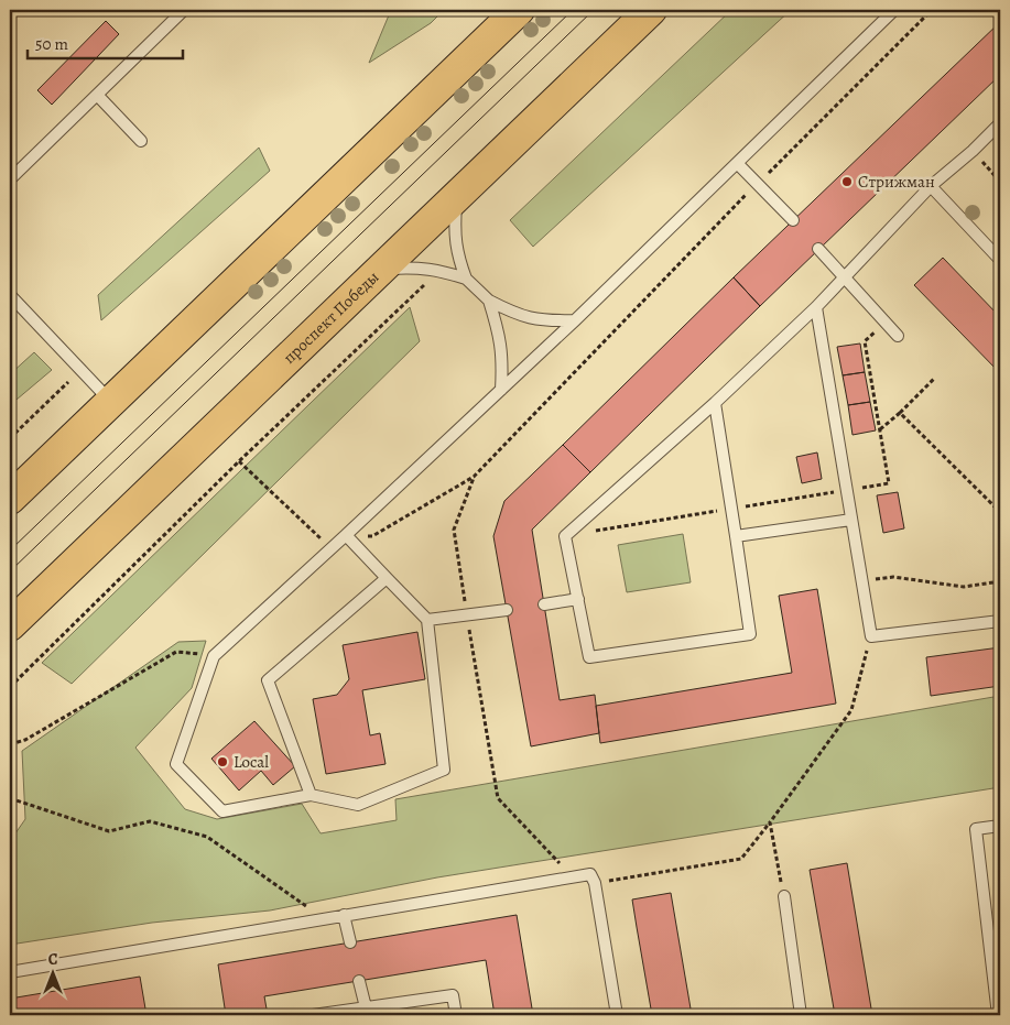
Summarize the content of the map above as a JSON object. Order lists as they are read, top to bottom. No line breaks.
{"streets":{"main road":["проспект Победы"]},"places":["Стрижман","Local"],"scale_bar":"50 m","north":"top"}
